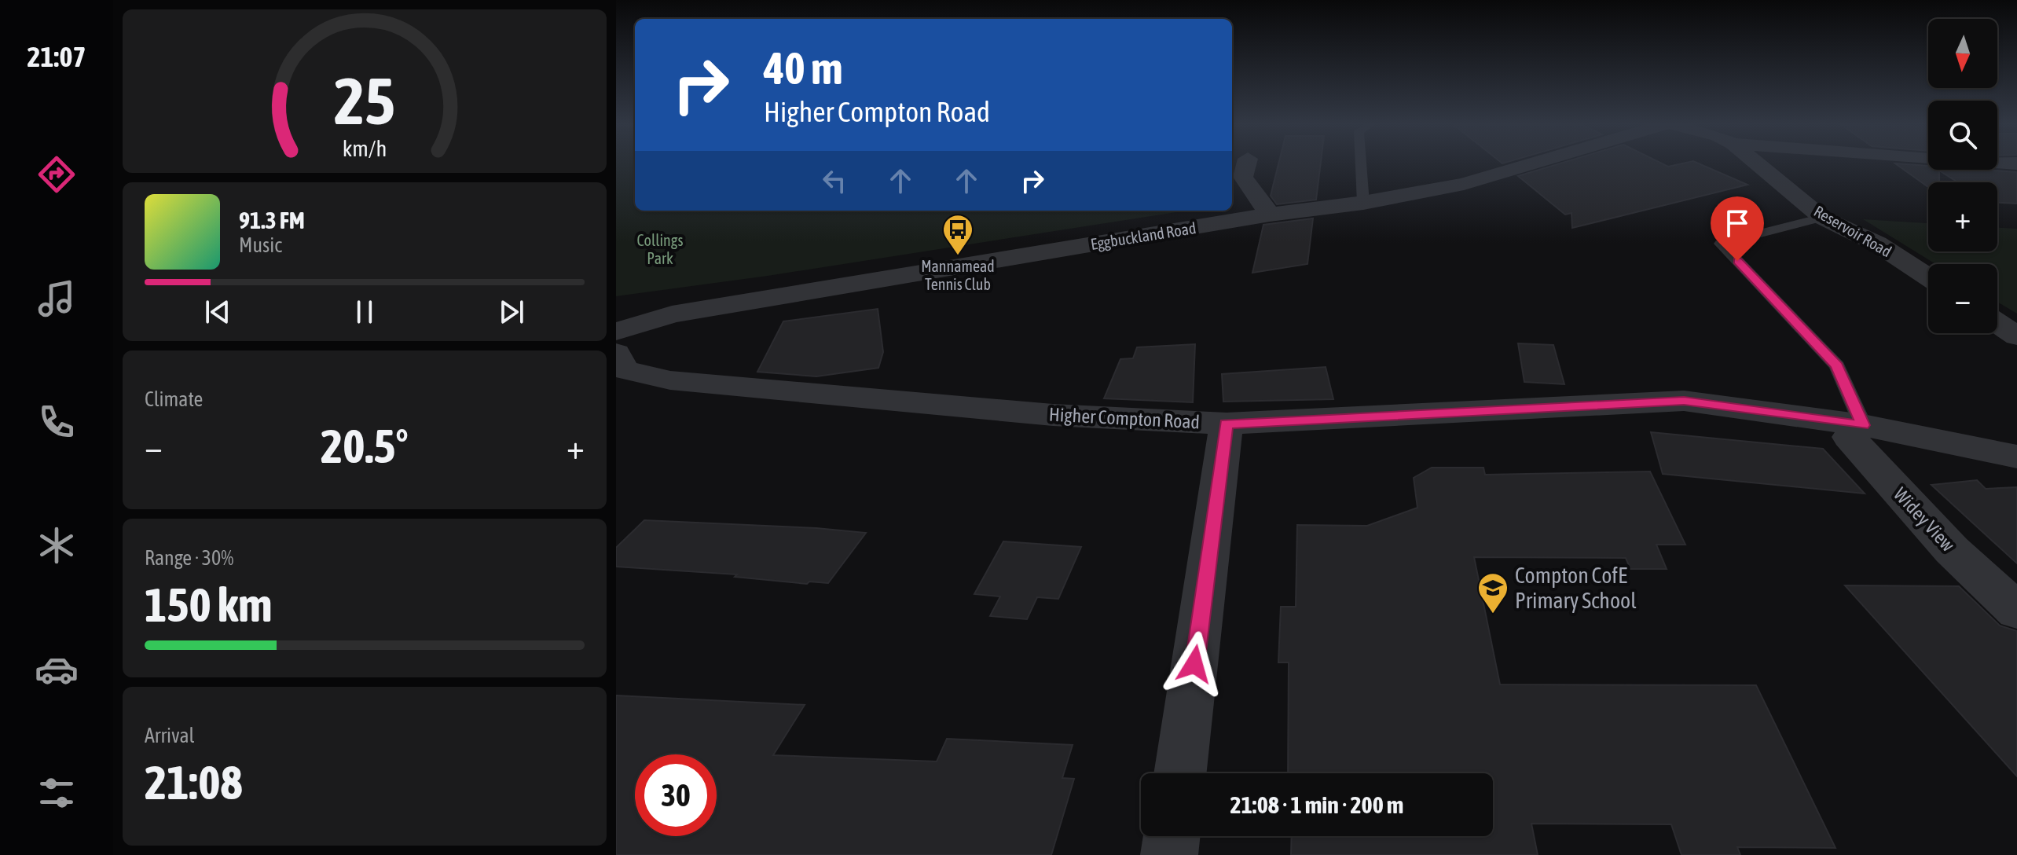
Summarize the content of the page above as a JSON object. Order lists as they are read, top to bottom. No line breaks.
{"streets":{"street":["Reservoir Road","Eggbuckland Road","Higher Compton Road","Widey View"]},"crossings":[["Eggbuckland Road","Higher Compton Road"],["Higher Compton Road","Widey View"]],"parks":["Collings Park"],"places":{"bus stop":["Mannamead Tennis Club"],"school or university":["Compton CofE Primary School"]},"north":"bottom","page":{"tabs":"21:07","map_buttons":["+","−"],"turn":["40 m","Higher Compton Road"],"song":["91.3 FM","Music"],"tile":["Climate",["Range · 30%","150 km"],["Arrival","21:08"]],"heat":["−","20.5°","+"],"limit":"30","trip":"21:08 · 1 min · 200 m","gauge":["25","km/h"]}}
